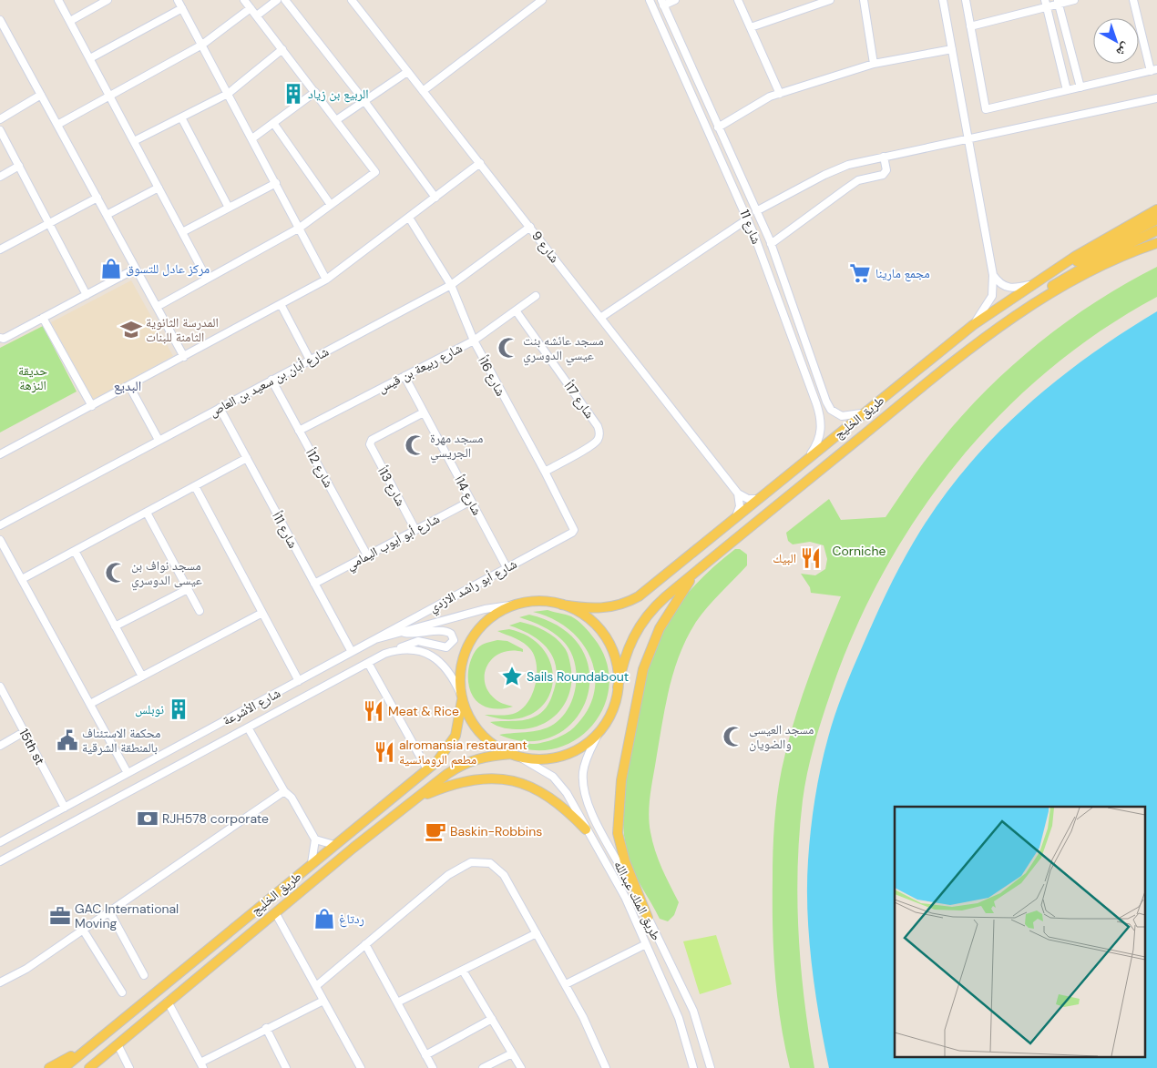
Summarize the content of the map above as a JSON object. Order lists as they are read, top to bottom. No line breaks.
{"streets":{"main road":["طريق الخليج"],"street":["شارع 11","شارع 9","شارع ربيعة بن قيس","شارع 16أ","شارع أبان بن سعيد بن العاص","شارع 17أ","شارع 12أ","شارع 13أ","شارع 14أ","شارع 11أ","شارع أبو أيوب اليمامي","شارع أبو راشد الازدي","شارع الأشرعة","15th st","طريق الملك عبدالله"]},"crossings":[["شارع 11","طريق الخليج"],["شارع 9","شارع أبان بن سعيد بن العاص"],["شارع ربيعة بن قيس","شارع 16أ"],["شارع ربيعة بن قيس","شارع 17أ"],["شارع ربيعة بن قيس","شارع 12أ"],["شارع ربيعة بن قيس","شارع 14أ"],["شارع 16أ","شارع أبان بن سعيد بن العاص"],["شارع 16أ","شارع 17أ"],["شارع 16أ","شارع أبو راشد الازدي"],["شارع أبان بن سعيد بن العاص","شارع 12أ"],["شارع أبان بن سعيد بن العاص","شارع 11أ"],["طريق الخليج","شارع الأشرعة"],["طريق الخليج","طريق الملك عبدالله"],["شارع 12أ","شارع أبو أيوب اليمامي"],["شارع 13أ","شارع 14أ"],["شارع 13أ","شارع أبو أيوب اليمامي"],["شارع 14أ","شارع أبو أيوب اليمامي"],["شارع 14أ","شارع أبو راشد الازدي"],["شارع 11أ","شارع أبو أيوب اليمامي"],["شارع 11أ","شارع الأشرعة"],["شارع أبو راشد الازدي","شارع الأشرعة"],["شارع الأشرعة","15th st"],["شارع الأشرعة","طريق الملك عبدالله"]],"districts":["البديع"],"parks":["حديقة النزهة","Corniche"],"places":{"building":["الربيع بن زياد","نوبلس"],"shop":["مركز عادل للتسوق","ردتاغ"],"supermarket":["مجمع مارينا"],"school or university":["المدرسة الثانوية الثامنة للبنات"],"mosque":["مسجد عائشه بنت عيسي الدوسري","مسجد مهرة الجريسي","مسجد نواف بن عيسى الدوسري","مسجد العيسى والضويان"],"restaurant":["البيك","Meat & Rice","alromansia restaurant مطعم الرومانسية"],"place":["Sails Roundabout"],"public building":["محكمة الاستئناف بالمنطقة الشرقية"],"bank":["RJH578 corporate"],"cafe":["Baskin-Robbins"],"office":["GAC International Moving"]},"north":"bottom right"}
